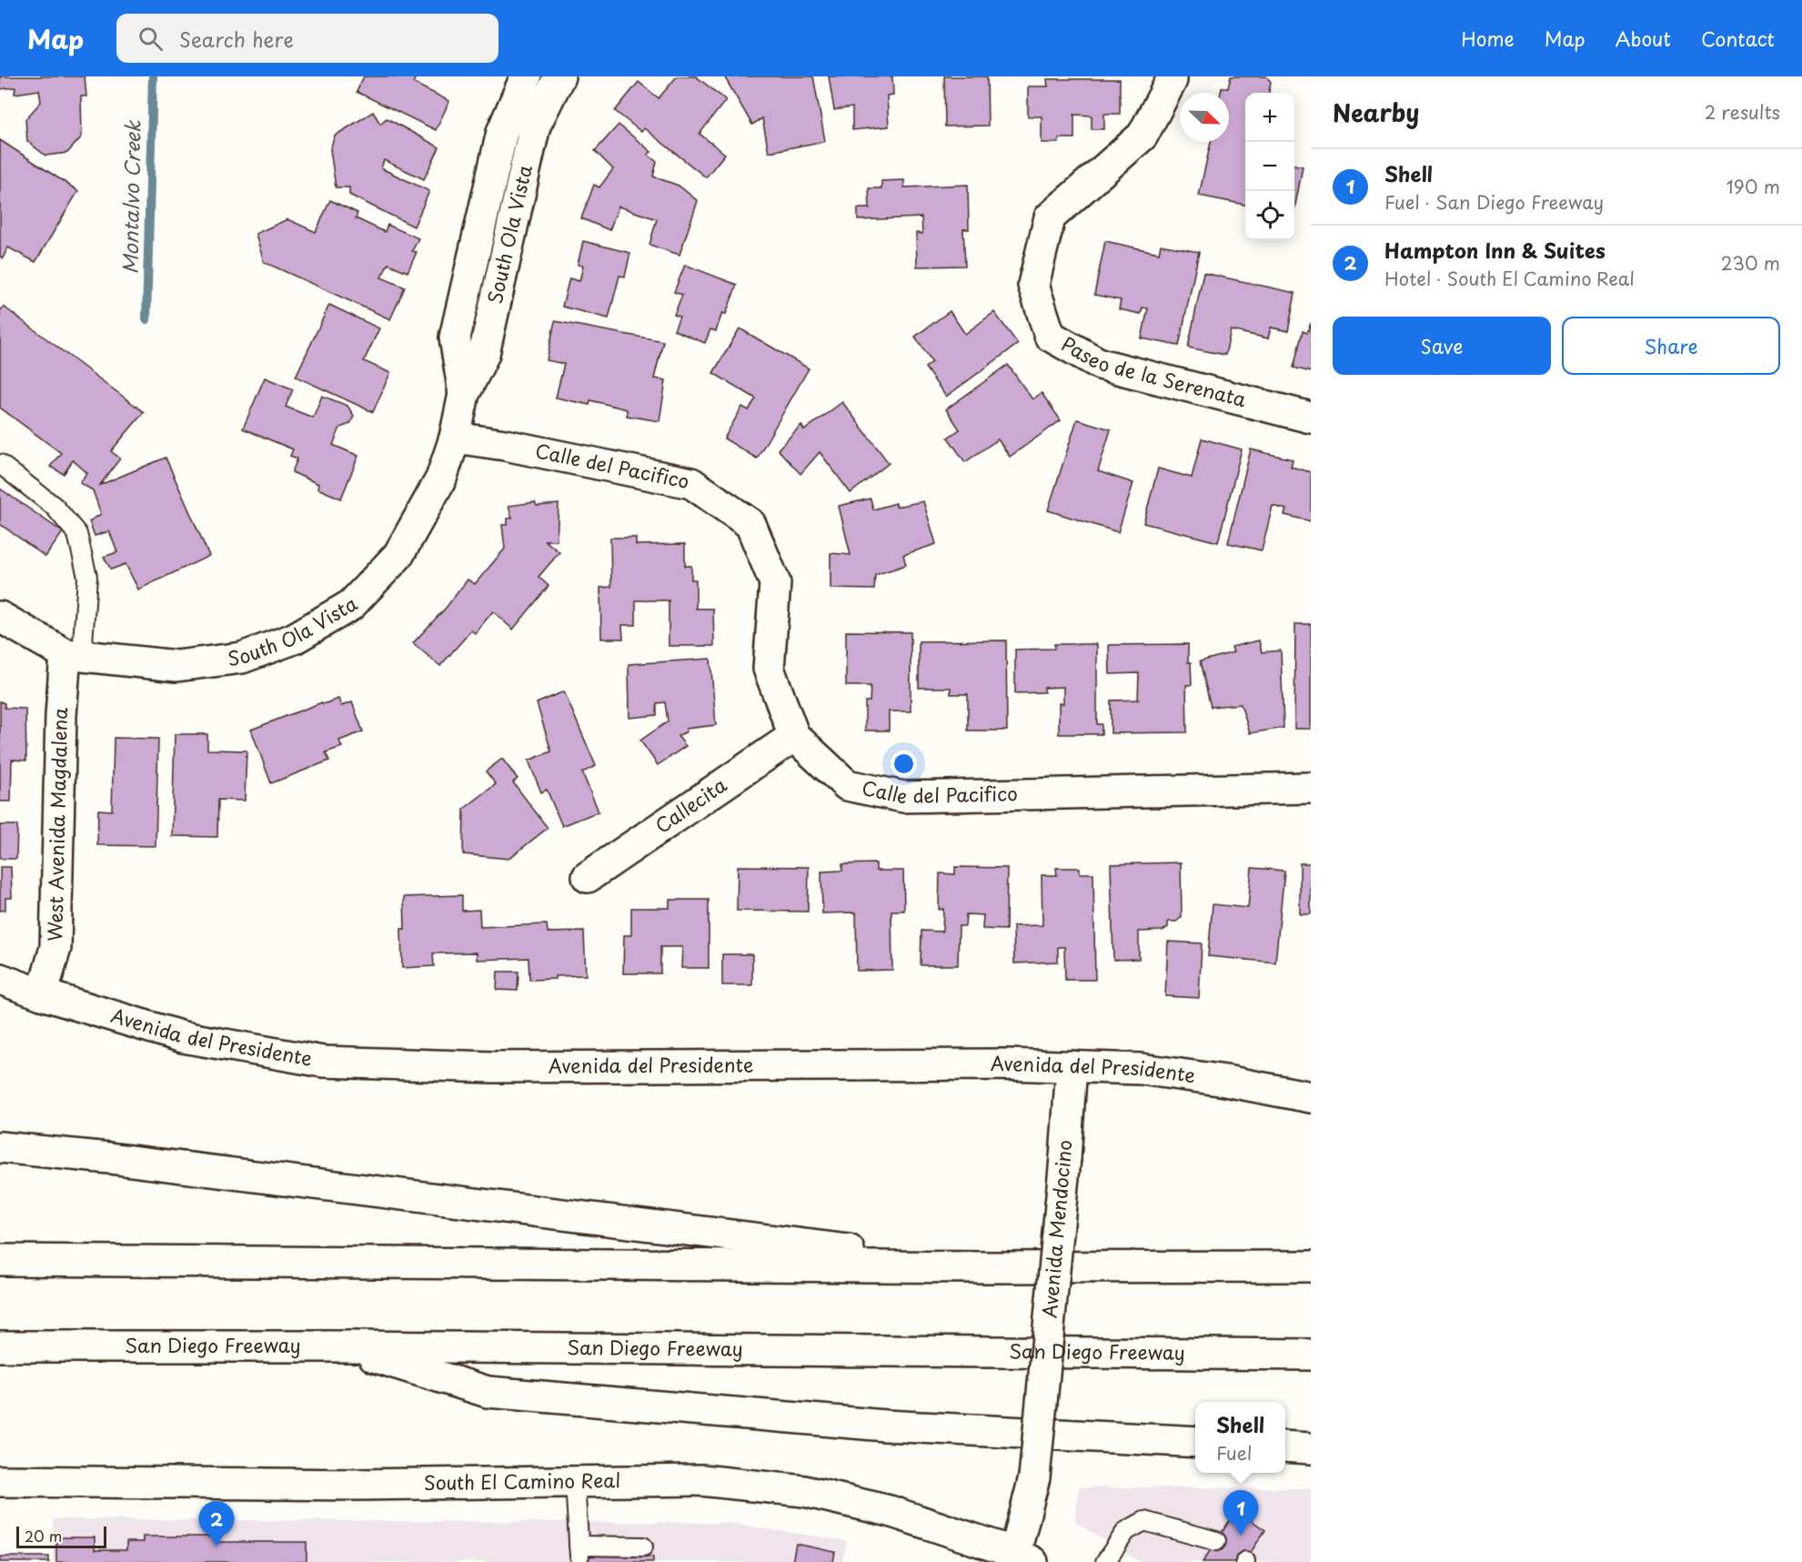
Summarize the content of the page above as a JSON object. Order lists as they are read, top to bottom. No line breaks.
{"streets":{"main road":["South Ola Vista","Paseo de la Serenata","Calle del Pacifico","Callecita","West Avenida Magdalena","Avenida del Presidente","Avenida Mendocino","San Diego Freeway","South El Camino Real"]},"crossings":[["South Ola Vista","Calle del Pacifico"],["South Ola Vista","West Avenida Magdalena"],["Calle del Pacifico","Callecita"],["West Avenida Magdalena","Avenida del Presidente"],["Avenida del Presidente","Avenida Mendocino"],["Avenida Mendocino","South El Camino Real"]],"water":["Montalvo Creek"],"scale_bar":"20 m","north":"bottom right","page":{"header":"Map","search":"Search here","nav":["Home","Map","About","Contact"],"heading":["Nearby","2 results"],"map_buttons":["+","−"],"list":[{"mark":"1","name":"Shell","note":"Fuel · San Diego Freeway","value":"190 m"},{"mark":"2","name":"Hampton Inn & Suites","note":"Hotel · South El Camino Real","value":"230 m"}],"buttons":["Save","Share"],"popup":["Shell","Fuel"],"pins":["1","2"],"scale":"20 m"}}
